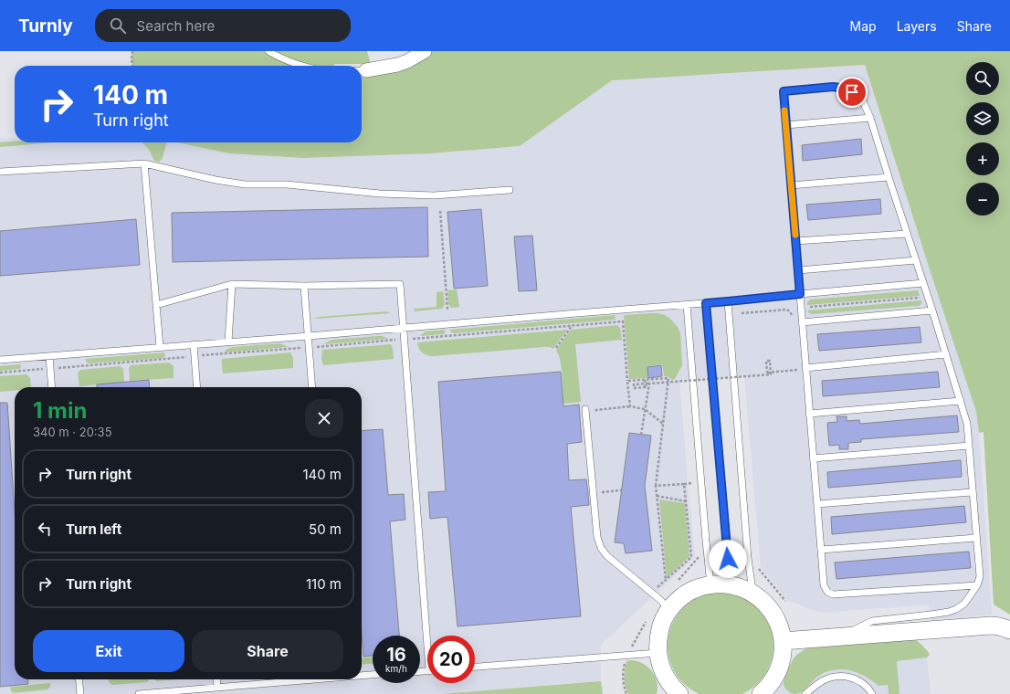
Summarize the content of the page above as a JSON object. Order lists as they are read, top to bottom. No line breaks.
{"page":{"header":"Turnly","search":"Search here","nav":["Map","Layers","Share"],"map_buttons":["+","−"],"turn":["140 m","Turn right"],"heading":["1 min","340 m · 20:35"],"list":[{"name":"Turn right","value":"140 m"},{"name":"Turn left","value":"50 m"},{"name":"Turn right","value":"110 m"}],"buttons":["Exit","Share"],"speed":"16 km/h","limit":"20"}}
